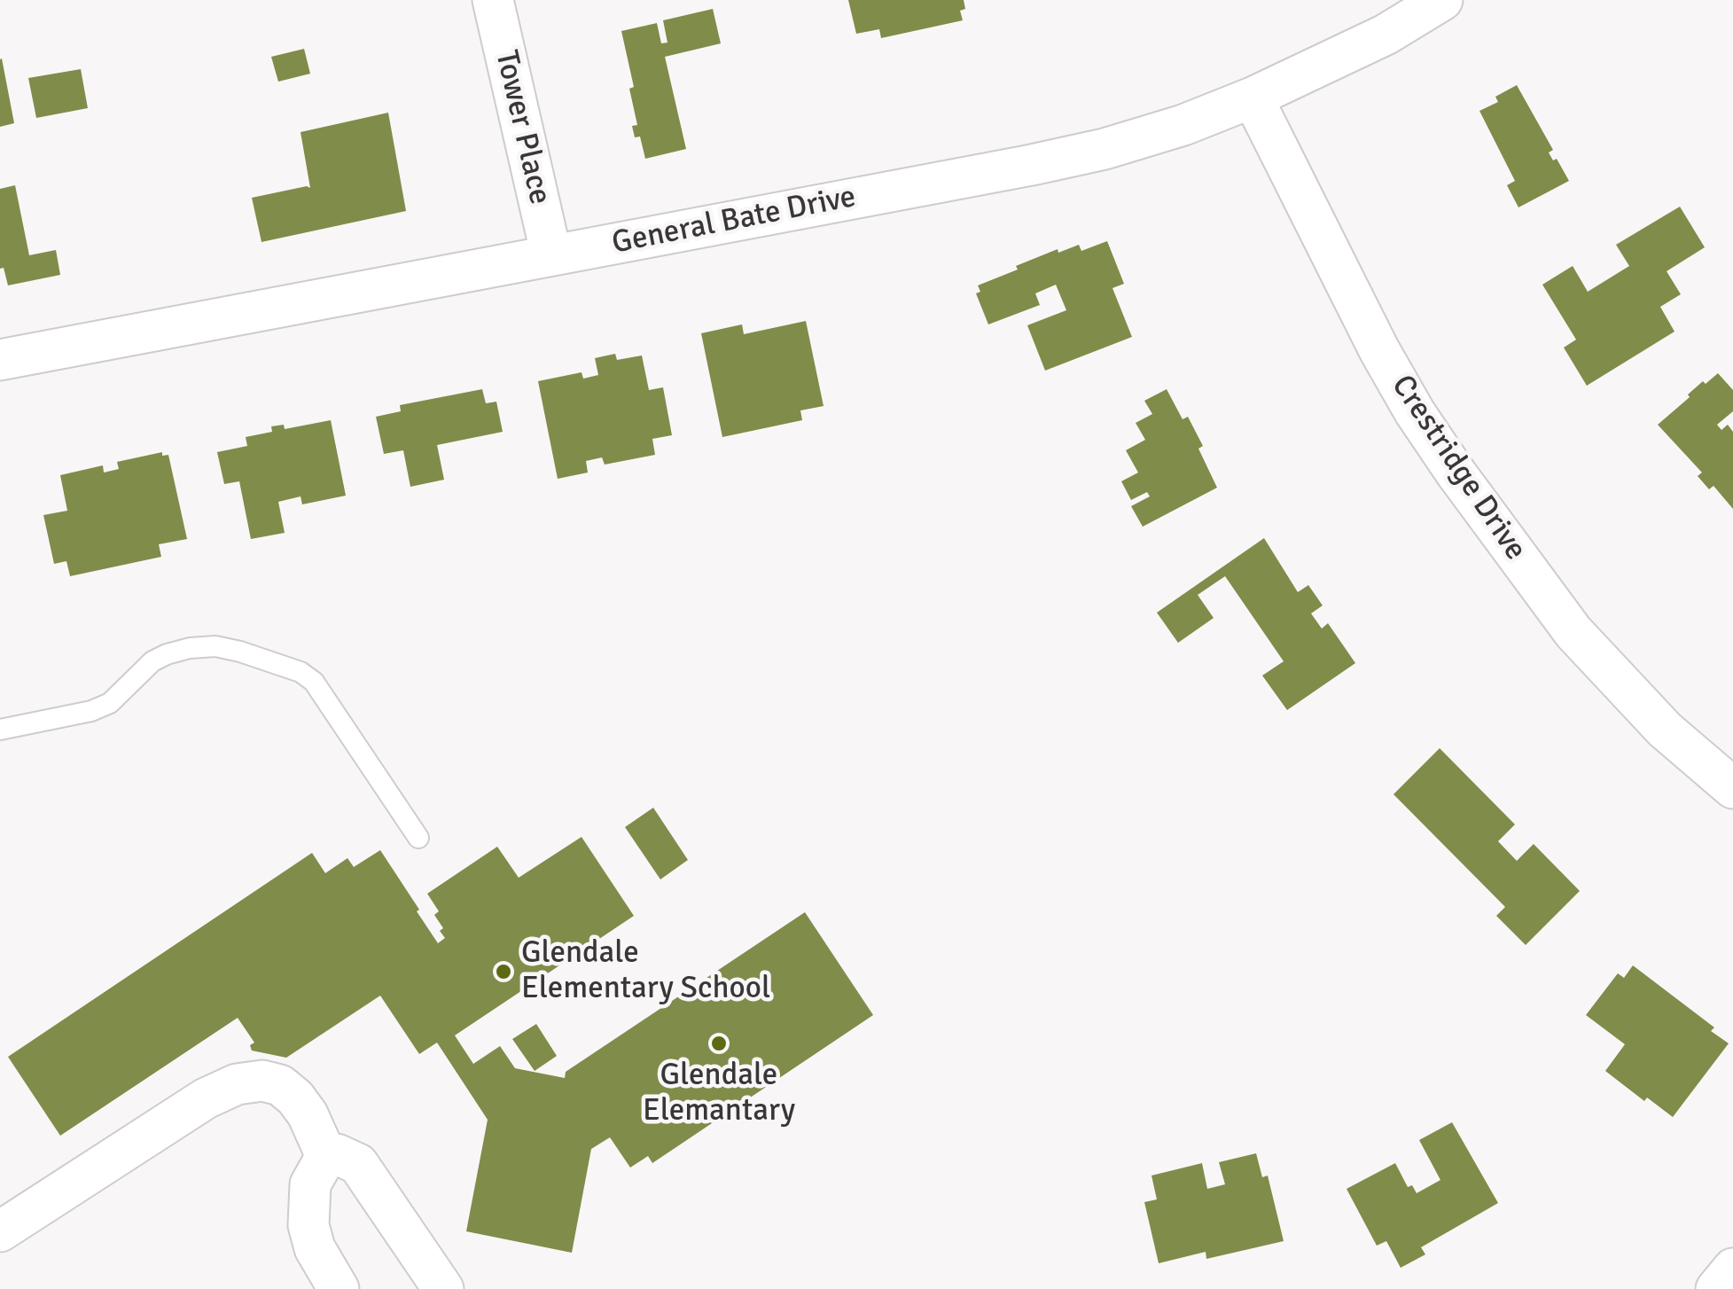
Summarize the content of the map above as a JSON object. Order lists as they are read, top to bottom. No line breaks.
{"streets":{"street":["Tower Place","General Bate Drive","Crestridge Drive"]},"crossings":[["Tower Place","General Bate Drive"],["General Bate Drive","Crestridge Drive"]],"places":["Glendale Elementary School","Glendale Elemantary"]}
